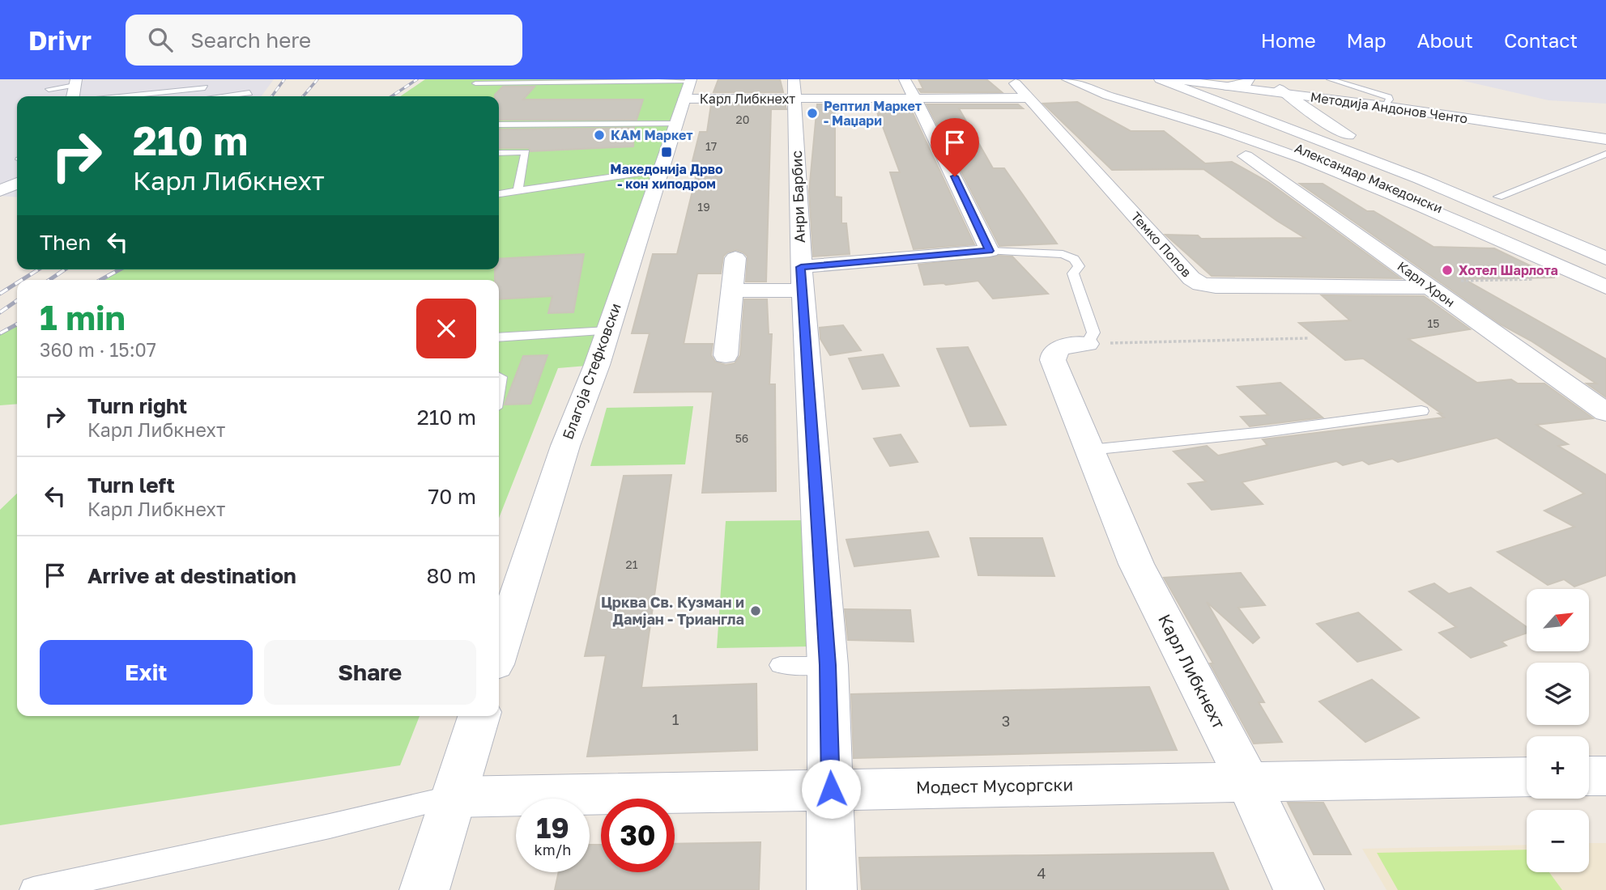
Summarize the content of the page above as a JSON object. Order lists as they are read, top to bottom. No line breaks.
{"streets":{"street":["Карл Либкнехт","Методија Андонов Ченто","Александар Македонски","Анри Барбис","Темко Попов","Карл Хрон","Благоја Стефковски","Модест Мусоргски"]},"crossings":[["Карл Либкнехт","Анри Барбис"],["Карл Либкнехт","Темко Попов"],["Карл Либкнехт","Благоја Стефковски"],["Карл Либкнехт","Модест Мусоргски"],["Анри Барбис","Модест Мусоргски"],["Темко Попов","Карл Хрон"]],"places":{"other":["Рептил Маркет - Маџари","КАМ Маркет","Хотел Шарлота","Црква Св. Кузман и Дамјан - Триангла"],"transit":["Македонија Дрво - кон хиподром"]},"house_numbers":["20","17","19","15","56","21","1","3","4"],"north":"top right","page":{"header":"Drivr","search":"Search here","nav":["Home","Map","About","Contact"],"turn":["210 m","Карл Либкнехт"],"then":"Then","heading":["1 min","360 m · 15:07"],"list":[{"name":"Turn right","note":"Карл Либкнехт","value":"210 m"},{"name":"Turn left","note":"Карл Либкнехт","value":"70 m"},{"name":"Arrive at destination","value":"80 m"}],"map_buttons":["+","−"],"buttons":["Exit","Share"],"speed":"19 km/h","limit":"30"}}
